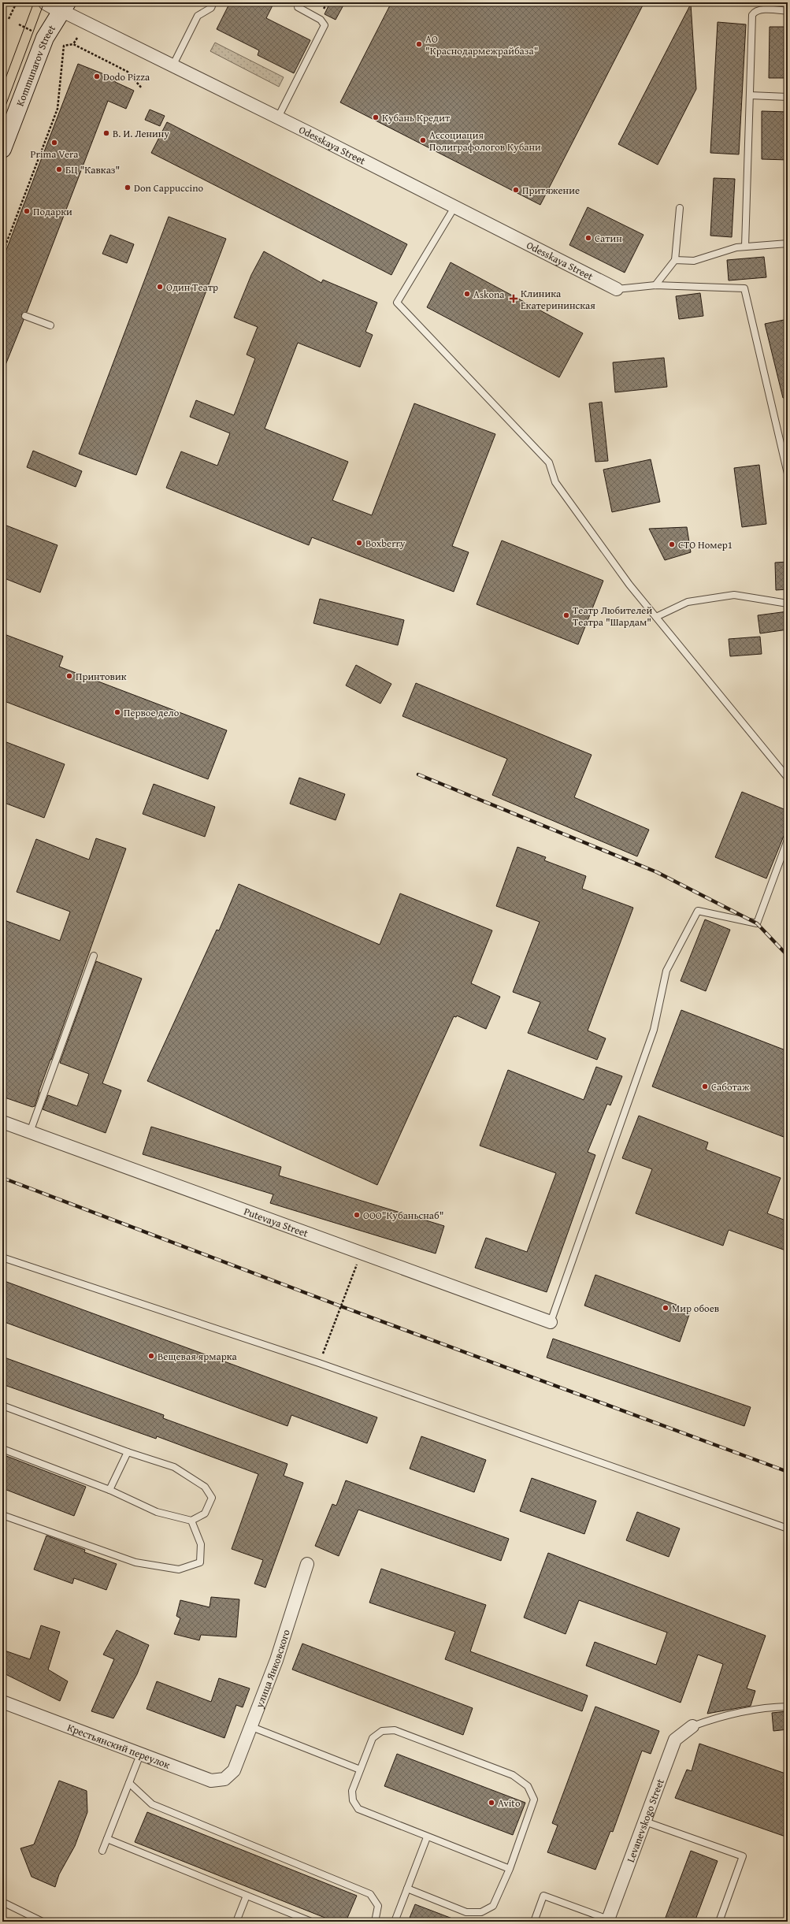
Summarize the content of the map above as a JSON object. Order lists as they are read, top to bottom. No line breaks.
{"streets":{"main road":["Kommunarov Street"],"street":["Odesskaya Street","Putevaya Street","улица Янковского","Крестьянский переулок","Levanevskogo Street"]},"crossings":[["Kommunarov Street","Odesskaya Street"],["улица Янковского","Крестьянский переулок"]],"places":{"other":["АО \"Краснодармежрайбаза\"","Dodo Pizza","Кубань Кредит","В. И. Ленину","Ассоциация Полиграфологов Кубани","Prima Vera","БЦ \"Кавказ\"","Don Cappuccino","Притяжение","Подарки","Сатин","Один Театр","Askona","Boxberry","СТО Номер1","Театр Любителей Театра \"Шардам\"","Принтовик","Первое дело","Саботаж","ООО\"Кубаньснаб\"","Мир обоев","Вещевая ярмарка","Avito"],"health":["Клиника Екатерининская"]}}
